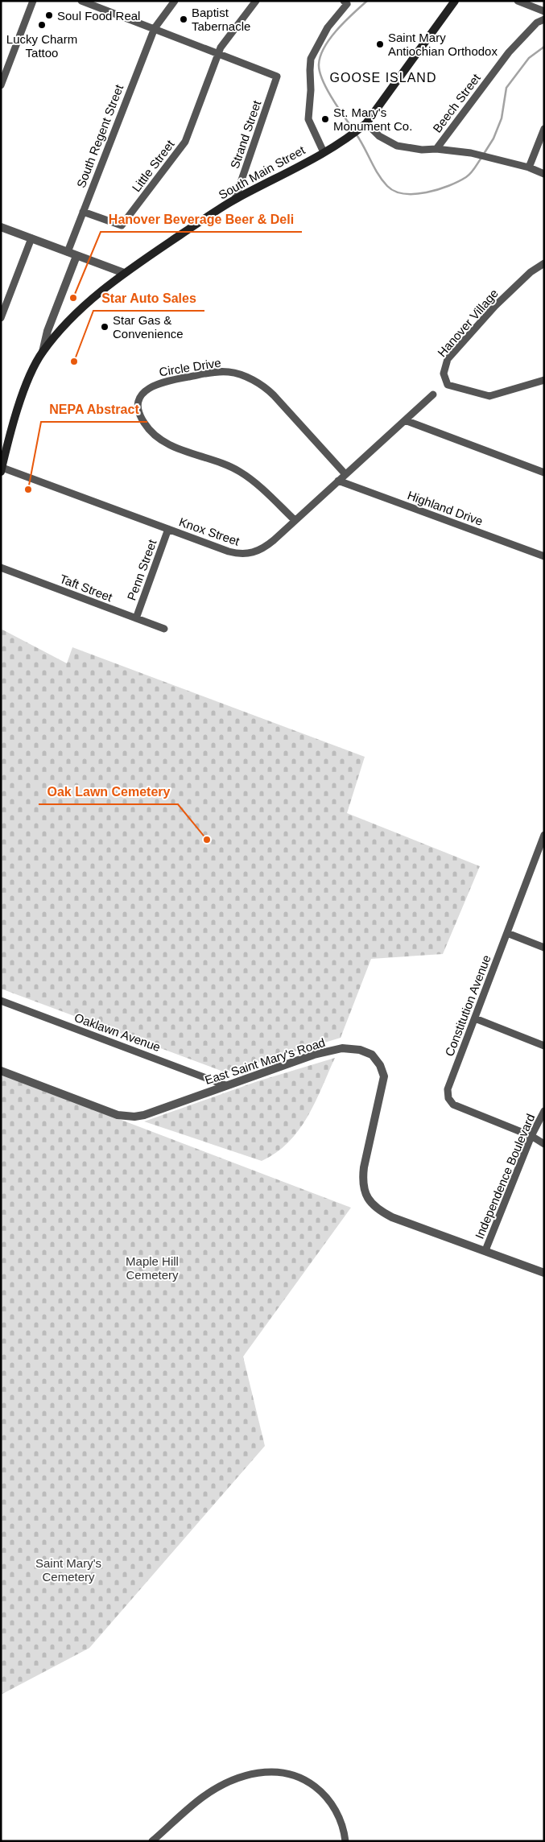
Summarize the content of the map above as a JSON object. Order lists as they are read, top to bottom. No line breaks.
{"streets":{"main road":["South Main Street"],"street":["Beech Street","Strand Street","South Regent Street","Little Street","Hanover Village","Circle Drive","Highland Drive","Knox Street","Penn Street","Taft Street","Constitution Avenue","Oaklawn Avenue","East Saint Mary's Road","Independence Boulevard"]},"crossings":[["Strand Street","Little Street"],["Strand Street","South Main Street"],["South Regent Street","Little Street"],["South Main Street","Knox Street"],["Circle Drive","Knox Street"],["Highland Drive","Knox Street"],["Knox Street","Penn Street"],["Penn Street","Taft Street"],["Constitution Avenue","Independence Boulevard"],["Oaklawn Avenue","East Saint Mary's Road"],["East Saint Mary's Road","Independence Boulevard"]],"districts":["GOOSE ISLAND"],"parks":["Maple Hill Cemetery","Saint Mary's Cemetery"],"places":["Soul Food Real","Baptist Tabernacle","Lucky Charm Tattoo","Saint Mary Antiochian Orthodox","St. Mary's Monument Co.","Hanover Beverage Beer & Deli","Star Gas & Convenience","Star Auto Sales","NEPA Abstract","Oak Lawn Cemetery"]}
